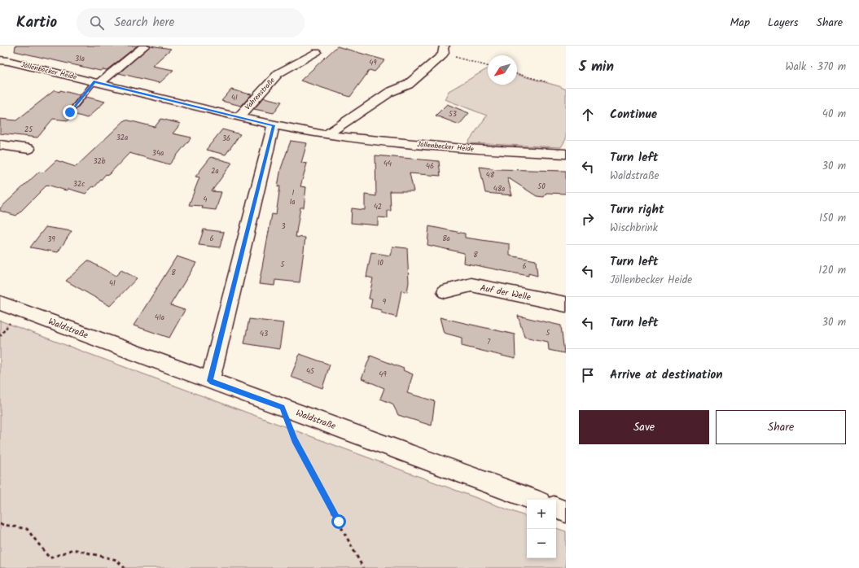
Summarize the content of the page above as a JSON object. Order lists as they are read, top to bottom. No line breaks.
{"streets":{"street":["Jöllenbecker Heide","Vahrenstraße","Auf der Welle","Waldstraße"]},"crossings":[["Jöllenbecker Heide","Vahrenstraße"]],"house_numbers":["31a","49","41","53","25","32a","36","34a","32b","44","46","2a","48","32c","50","48a","1","4","1a","42","3","6","8a","39","8","10","5","6","8","41","9","41a","5","43","7","45","49"],"north":"bottom left","page":{"header":"Kartio","search":"Search here","nav":["Map","Layers","Share"],"heading":["5 min","Walk · 370 m"],"list":[["Continue","40 m"],["Turn left","Waldstraße","30 m"],["Turn right","Wischbrink","150 m"],["Turn left","Jöllenbecker Heide","120 m"],["Turn left","30 m"],"Arrive at destination"],"buttons":["Save","Share"],"map_buttons":["+","−"]}}
